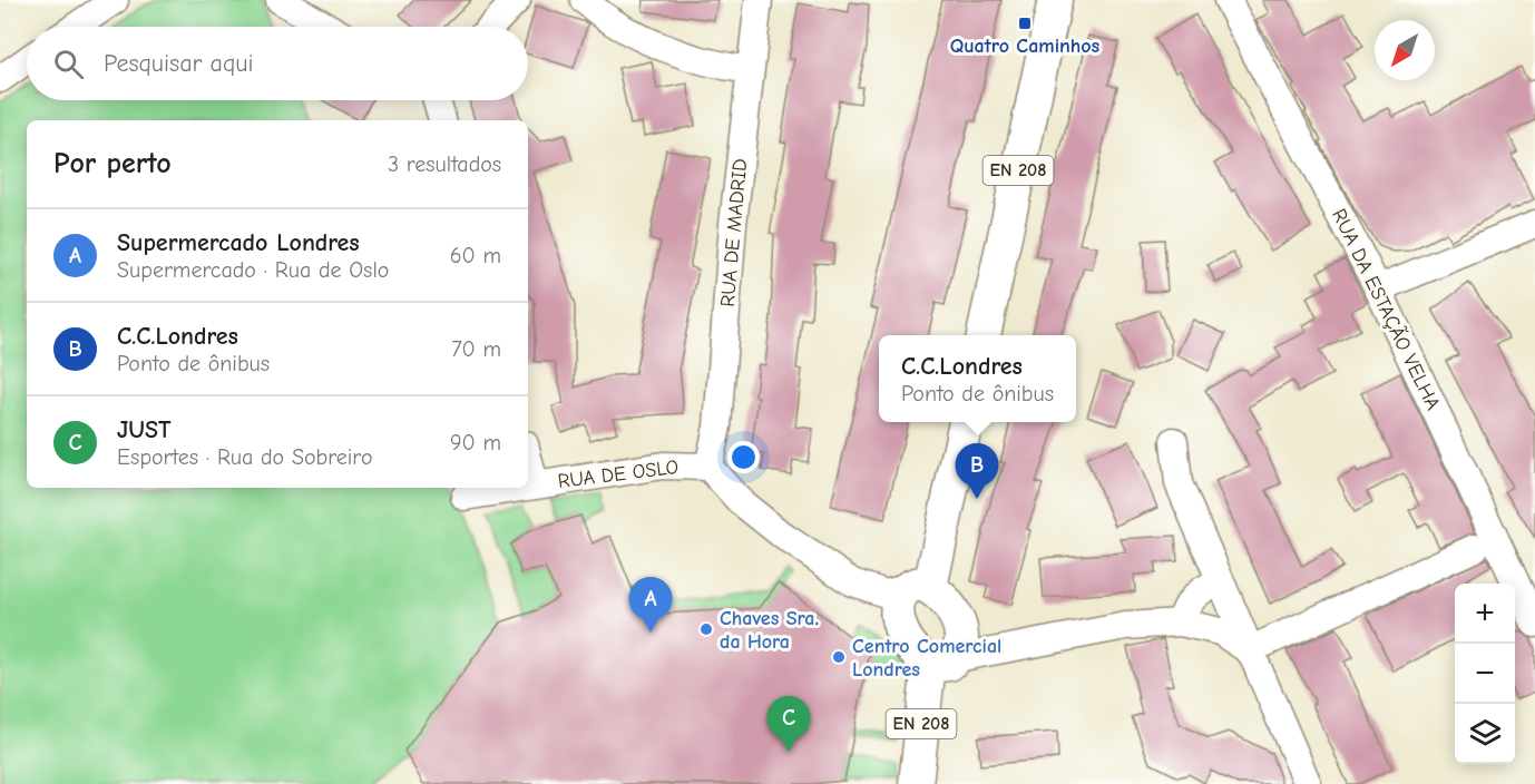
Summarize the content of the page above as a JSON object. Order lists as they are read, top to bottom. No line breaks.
{"streets":{"main road":["EN 208"],"street":["RUA DE MADRID","RUA DA ESTAÇÃO VELHA","RUA DE OSLO"]},"crossings":[["RUA DE MADRID","RUA DE OSLO"]],"places":{"transit":["Quatro Caminhos"],"other":["Chaves Sra. da Hora","Centro Comercial Londres"]},"north":"bottom left","page":{"search":"Pesquisar aqui","heading":["Por perto","3 resultados"],"list":[{"mark":"A","name":"Supermercado Londres","note":"Supermercado · Rua de Oslo","value":"60 m"},{"mark":"B","name":"C.C.Londres","note":"Ponto de ônibus","value":"70 m"},{"mark":"C","name":"JUST","note":"Esportes · Rua do Sobreiro","value":"90 m"}],"popup":["C.C.Londres","Ponto de ônibus"],"pins":["B","A","C"],"map_buttons":["+","−"]}}
